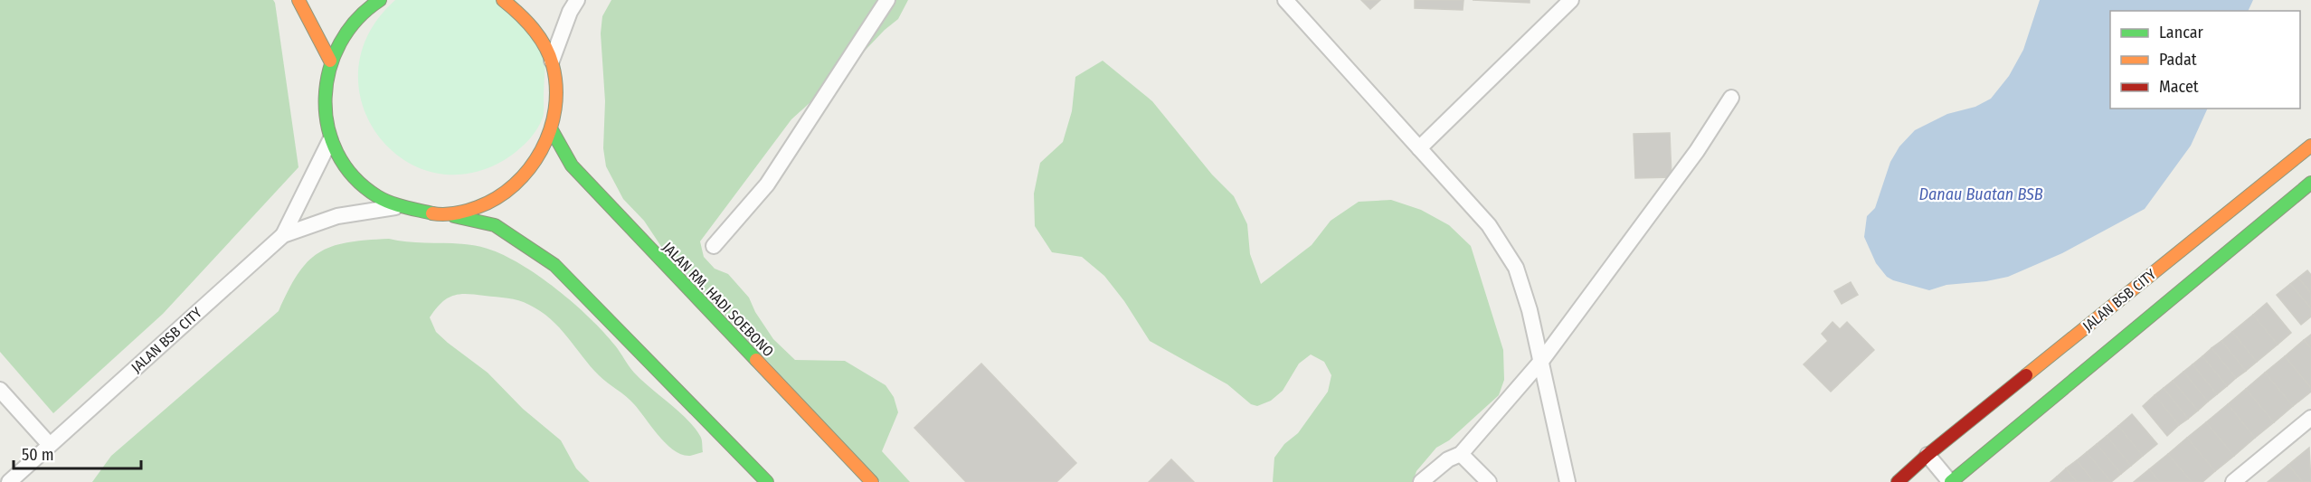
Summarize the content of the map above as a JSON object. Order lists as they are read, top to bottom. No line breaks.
{"streets":{"main road":["JALAN RM. HADI SOEBONO","JALAN BSB CITY"]},"water":["Danau Buatan BSB"],"legend":["Lancar","Padat","Macet"],"scale_bar":"50 m"}
